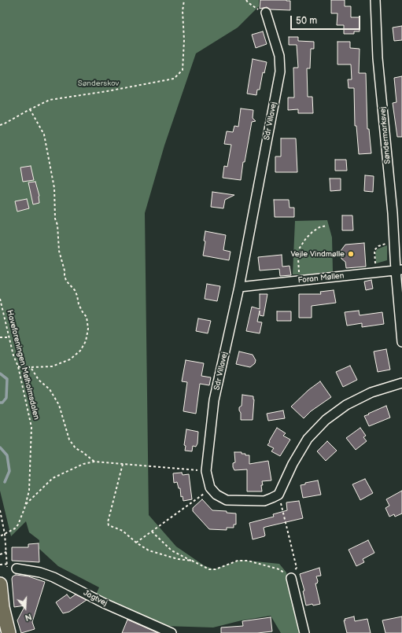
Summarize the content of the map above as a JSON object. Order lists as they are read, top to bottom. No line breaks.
{"streets":{"street":["Sdr Villavej","Søndermarksvej","Foran Møllen","Jagtvej"],"path":["Haveforeningen Mølholmsdalen"]},"crossings":[["Sdr Villavej","Foran Møllen"],["Søndermarksvej","Foran Møllen"]],"parks":["Sønderskov"],"places":["Vejle Vindmølle"],"scale_bar":"50 m","north":"bottom"}
